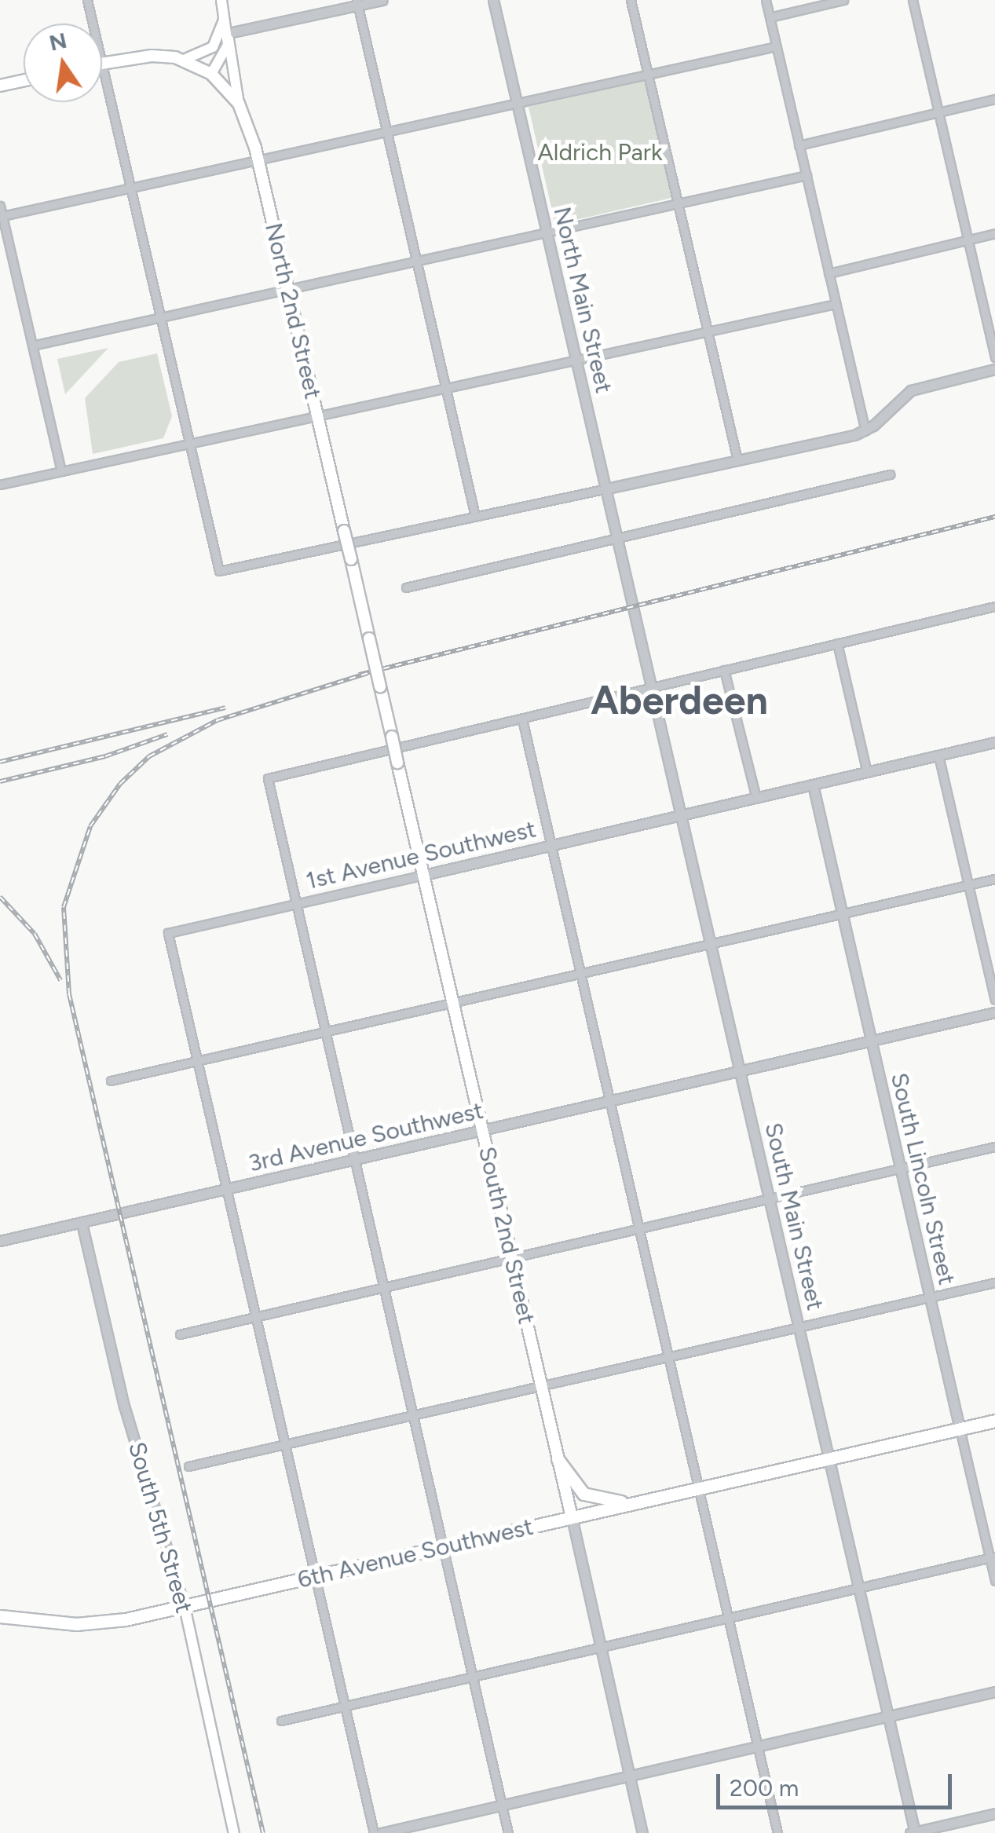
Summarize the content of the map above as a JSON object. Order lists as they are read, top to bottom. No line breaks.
{"streets":{"highway":["6th Avenue Southwest"],"main road":["North 2nd Street","South 2nd Street","South 5th Street"],"street":["North Main Street","1st Avenue Southwest","3rd Avenue Southwest","South Lincoln Street","South Main Street"]},"crossings":[["North Main Street","South Main Street"],["North 2nd Street","South 2nd Street"],["1st Avenue Southwest","South Lincoln Street"],["1st Avenue Southwest","South Main Street"],["1st Avenue Southwest","South 2nd Street"],["3rd Avenue Southwest","South Lincoln Street"],["3rd Avenue Southwest","South Main Street"],["3rd Avenue Southwest","South 2nd Street"],["3rd Avenue Southwest","South 5th Street"],["South Lincoln Street","6th Avenue Southwest"],["South Main Street","6th Avenue Southwest"],["South 2nd Street","6th Avenue Southwest"],["South 5th Street","6th Avenue Southwest"]],"districts":["Aberdeen"],"parks":["Aldrich Park"],"scale_bar":"200 m","north":"top"}
